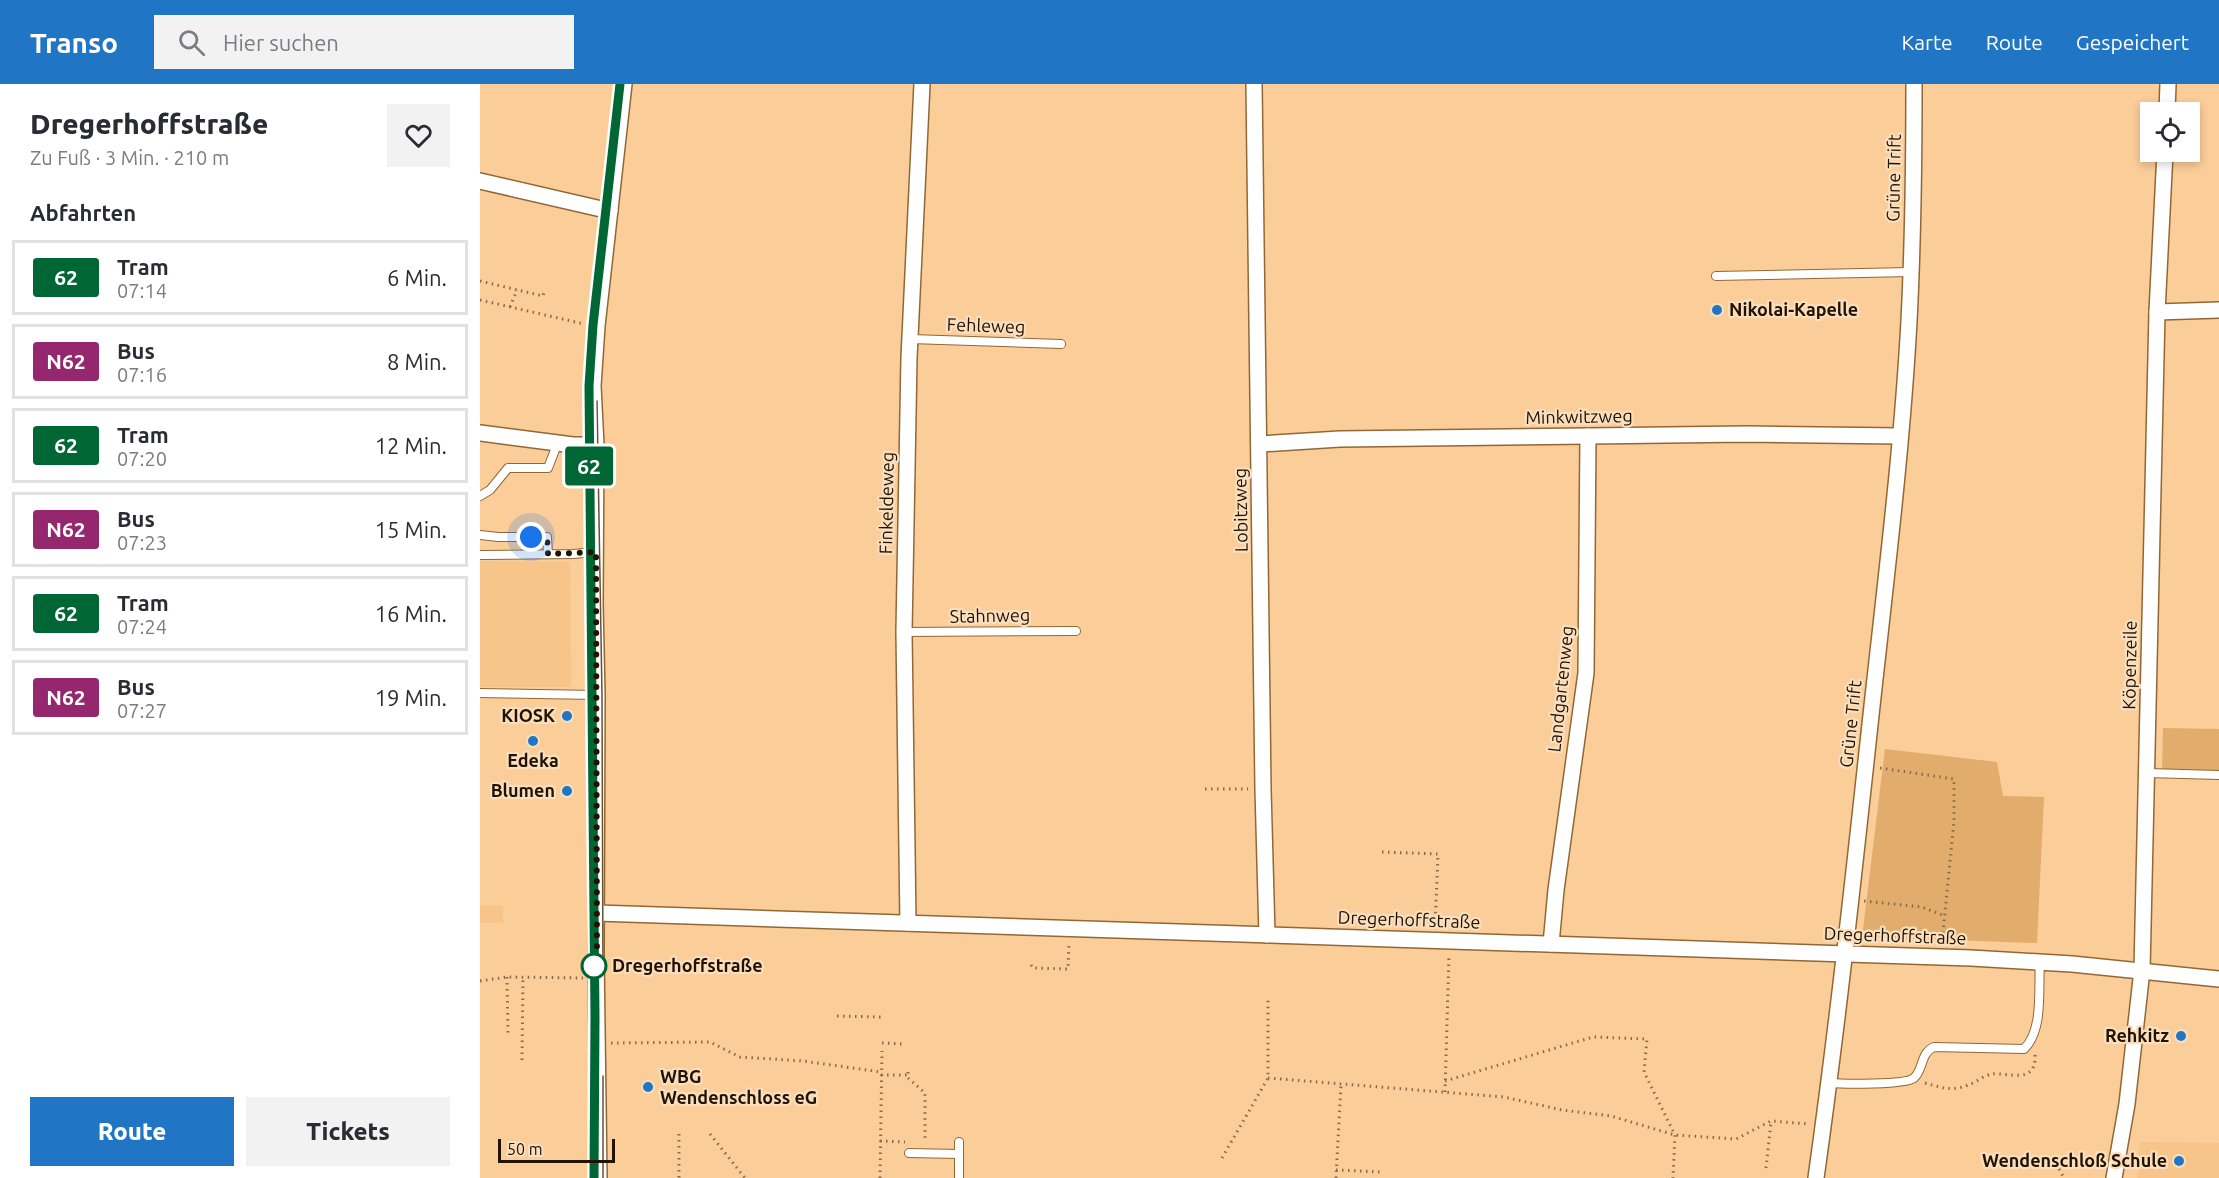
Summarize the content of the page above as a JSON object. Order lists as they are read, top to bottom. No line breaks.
{"streets":{"street":["Grüne Trift","Minkwitzweg","Finkeldeweg","Lobitzweg","Köpenzeile","Landgartenweg","Dregerhoffstraße"],"lane":["Fehleweg","Stahnweg"]},"crossings":[["Grüne Trift","Minkwitzweg"],["Grüne Trift","Dregerhoffstraße"],["Fehleweg","Finkeldeweg"],["Minkwitzweg","Lobitzweg"],["Minkwitzweg","Landgartenweg"],["Finkeldeweg","Stahnweg"],["Finkeldeweg","Dregerhoffstraße"],["Lobitzweg","Dregerhoffstraße"],["Köpenzeile","Dregerhoffstraße"],["Landgartenweg","Dregerhoffstraße"]],"places":["Nikolai-Kapelle","KIOSK","Edeka","Blumen","Dregerhoffstraße","Rehkitz","WBG Wendenschloss eG","Wendenschloß Schule"],"lines":["tram line 62"],"scale_bar":"50 m","page":{"header":"Transo","search":"Hier suchen","nav":["Karte","Route","Gespeichert"],"heading":[["Dregerhoffstraße","Zu Fuß · 3 Min. · 210 m"],"Abfahrten"],"on_map":"62","list":[{"mark":"62","name":"Tram","note":"07:14","value":"6 Min."},{"mark":"N62","name":"Bus","note":"07:16","value":"8 Min."},{"mark":"62","name":"Tram","note":"07:20","value":"12 Min."},{"mark":"N62","name":"Bus","note":"07:23","value":"15 Min."},{"mark":"62","name":"Tram","note":"07:24","value":"16 Min."},{"mark":"N62","name":"Bus","note":"07:27","value":"19 Min."}],"buttons":["Route","Tickets"],"scale":"50 m"}}
